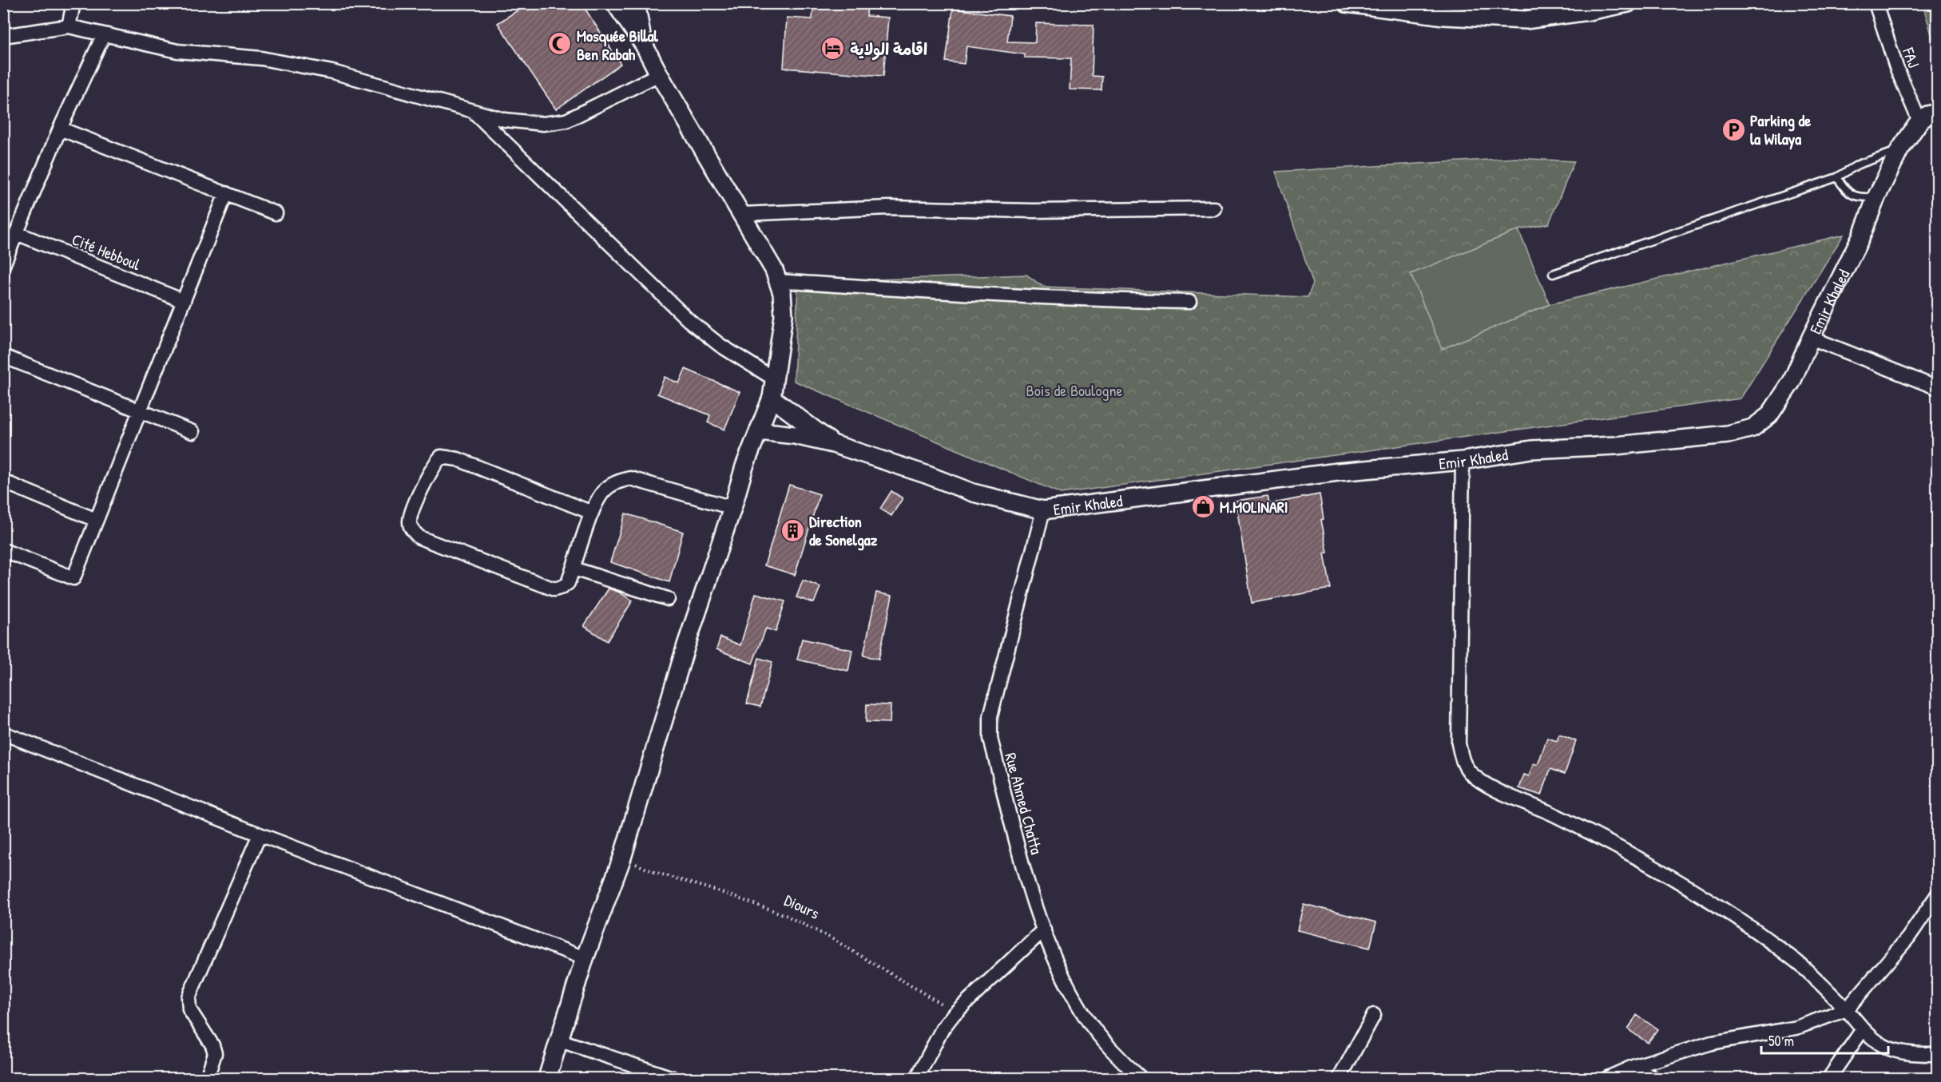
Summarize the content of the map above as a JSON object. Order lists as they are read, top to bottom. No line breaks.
{"streets":{"street":["FAJ","Cité Hebboul","Emir Khaled","Rue Ahmed Chatta"],"path":["Diours"]},"crossings":[["FAJ","Emir Khaled"],["Emir Khaled","Rue Ahmed Chatta"]],"parks":["Bois de Boulogne"],"places":{"mosque":["Mosquée Billal Ben Rabah"],"hotel":["اقامة الولاية"],"parking":["Parking de la Wilaya"],"shop":["M.MOLINARI"],"building":["Direction de Sonelgaz"]},"scale_bar":"50 m"}
